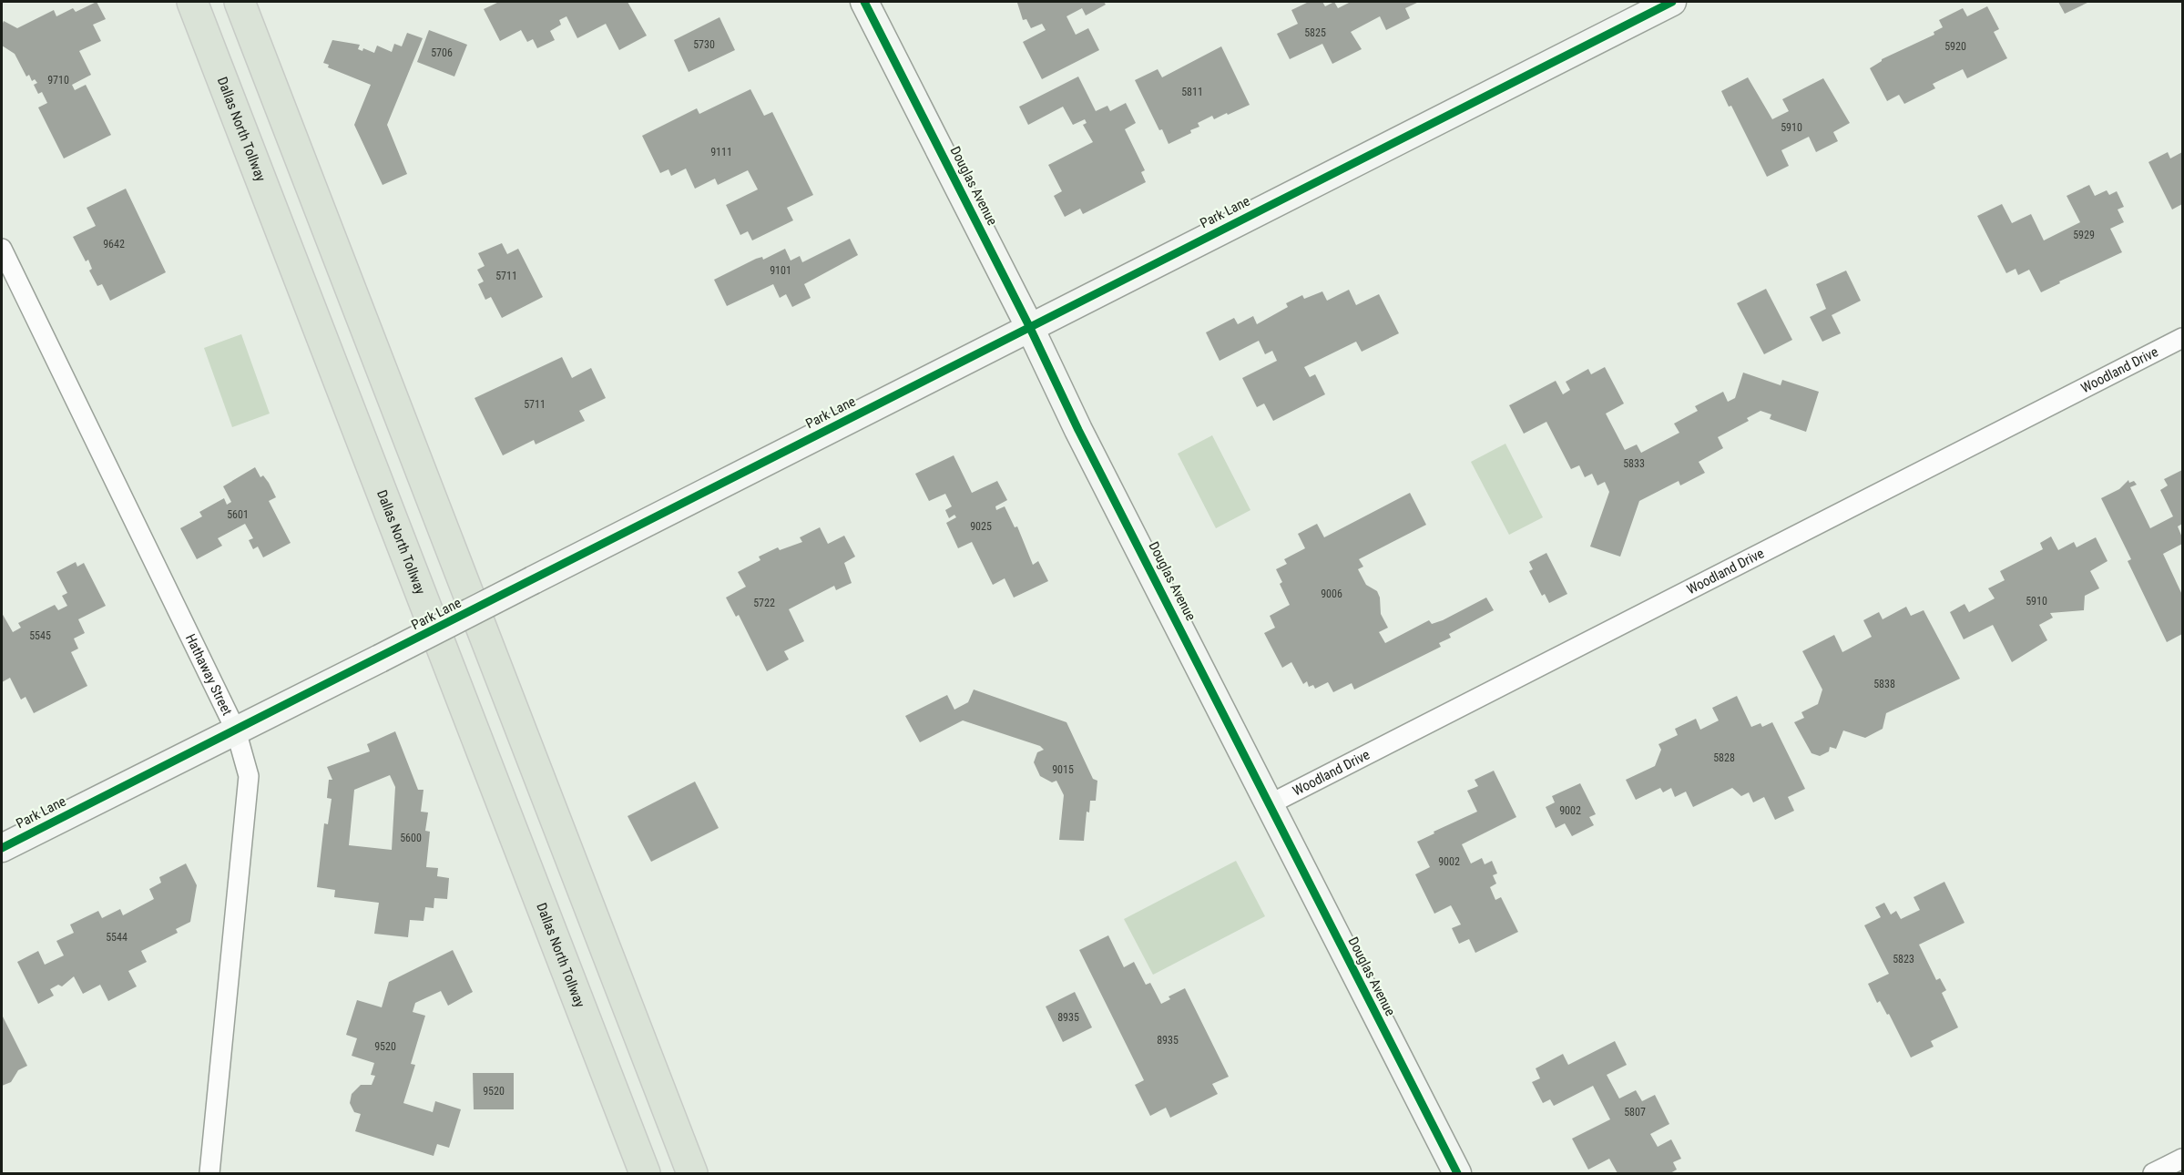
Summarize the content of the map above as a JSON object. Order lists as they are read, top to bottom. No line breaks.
{"streets":{"highway":["Dallas North Tollway"],"street":["Douglas Avenue","Park Lane","Woodland Drive","Hathaway Street"]},"crossings":[["Douglas Avenue","Park Lane"],["Douglas Avenue","Woodland Drive"],["Park Lane","Hathaway Street"]],"house_numbers":["5825","5730","5920","5706","9710","5811","5910","9111","5929","9642","9101","5711","5711","5833","5601","9025","9006","5910","5722","5545","5838","5828","9015","9002","5600","9002","5544","5823","8935","8935","9520","9520","5807"]}
